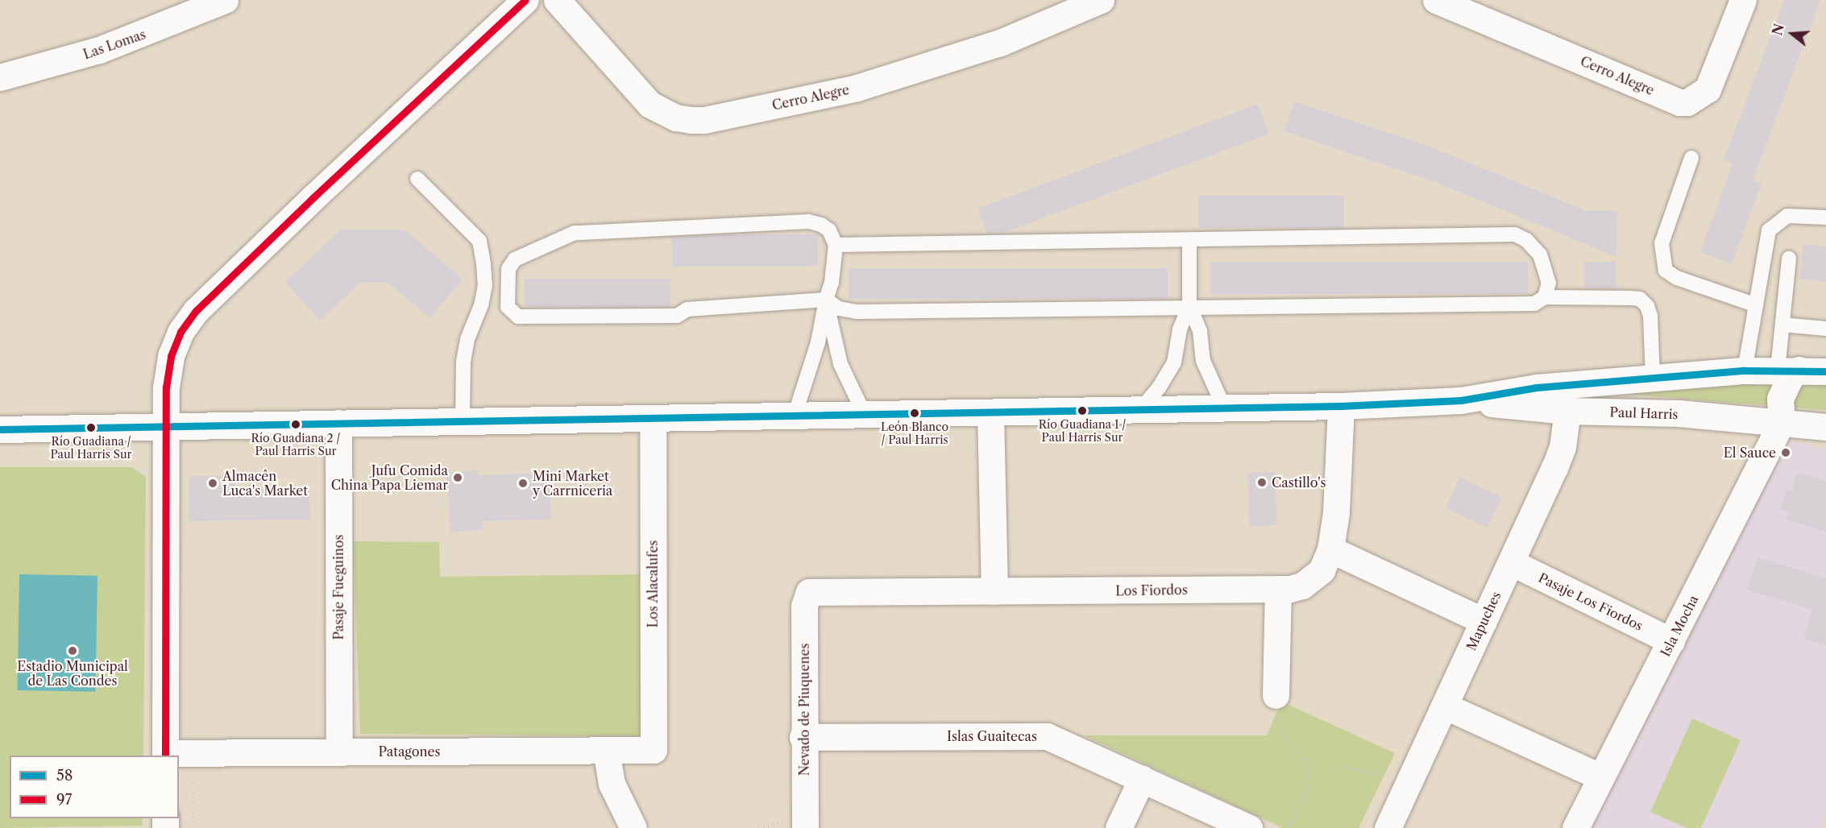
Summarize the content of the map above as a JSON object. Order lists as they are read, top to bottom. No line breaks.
{"streets":{"street":["Las Lomas","Cerro Alegre","Paul Harris","Los Alacalufes","Pasaje Fueguinos","Los Fiordos","Pasaje Los Fiordos","Mapuches","Isla Mocha","Nevado de Piuquenes","Islas Guaitecas","Patagones"]},"crossings":[["Paul Harris","Los Alacalufes"],["Paul Harris","Pasaje Fueguinos"],["Paul Harris","Los Fiordos"],["Paul Harris","Mapuches"],["Paul Harris","Isla Mocha"],["Los Alacalufes","Patagones"],["Pasaje Fueguinos","Patagones"],["Los Fiordos","Nevado de Piuquenes"],["Pasaje Los Fiordos","Mapuches"],["Pasaje Los Fiordos","Isla Mocha"],["Nevado de Piuquenes","Islas Guaitecas"]],"places":["Río Guadiana 1 / Paul Harris Sur","León Blanco / Paul Harris","Río Guadiana 2 / Paul Harris Sur","Río Guadiana / Paul Harris Sur","El Sauce","Jufu Comida China Papa Liemar","Castillo's","Almacên Luca's Market","Mini Market y Carrniceria","Estadio Municipal de Las Condes"],"lines":["transit line 97","transit line 58"],"legend":["58","97"],"north":"left"}
